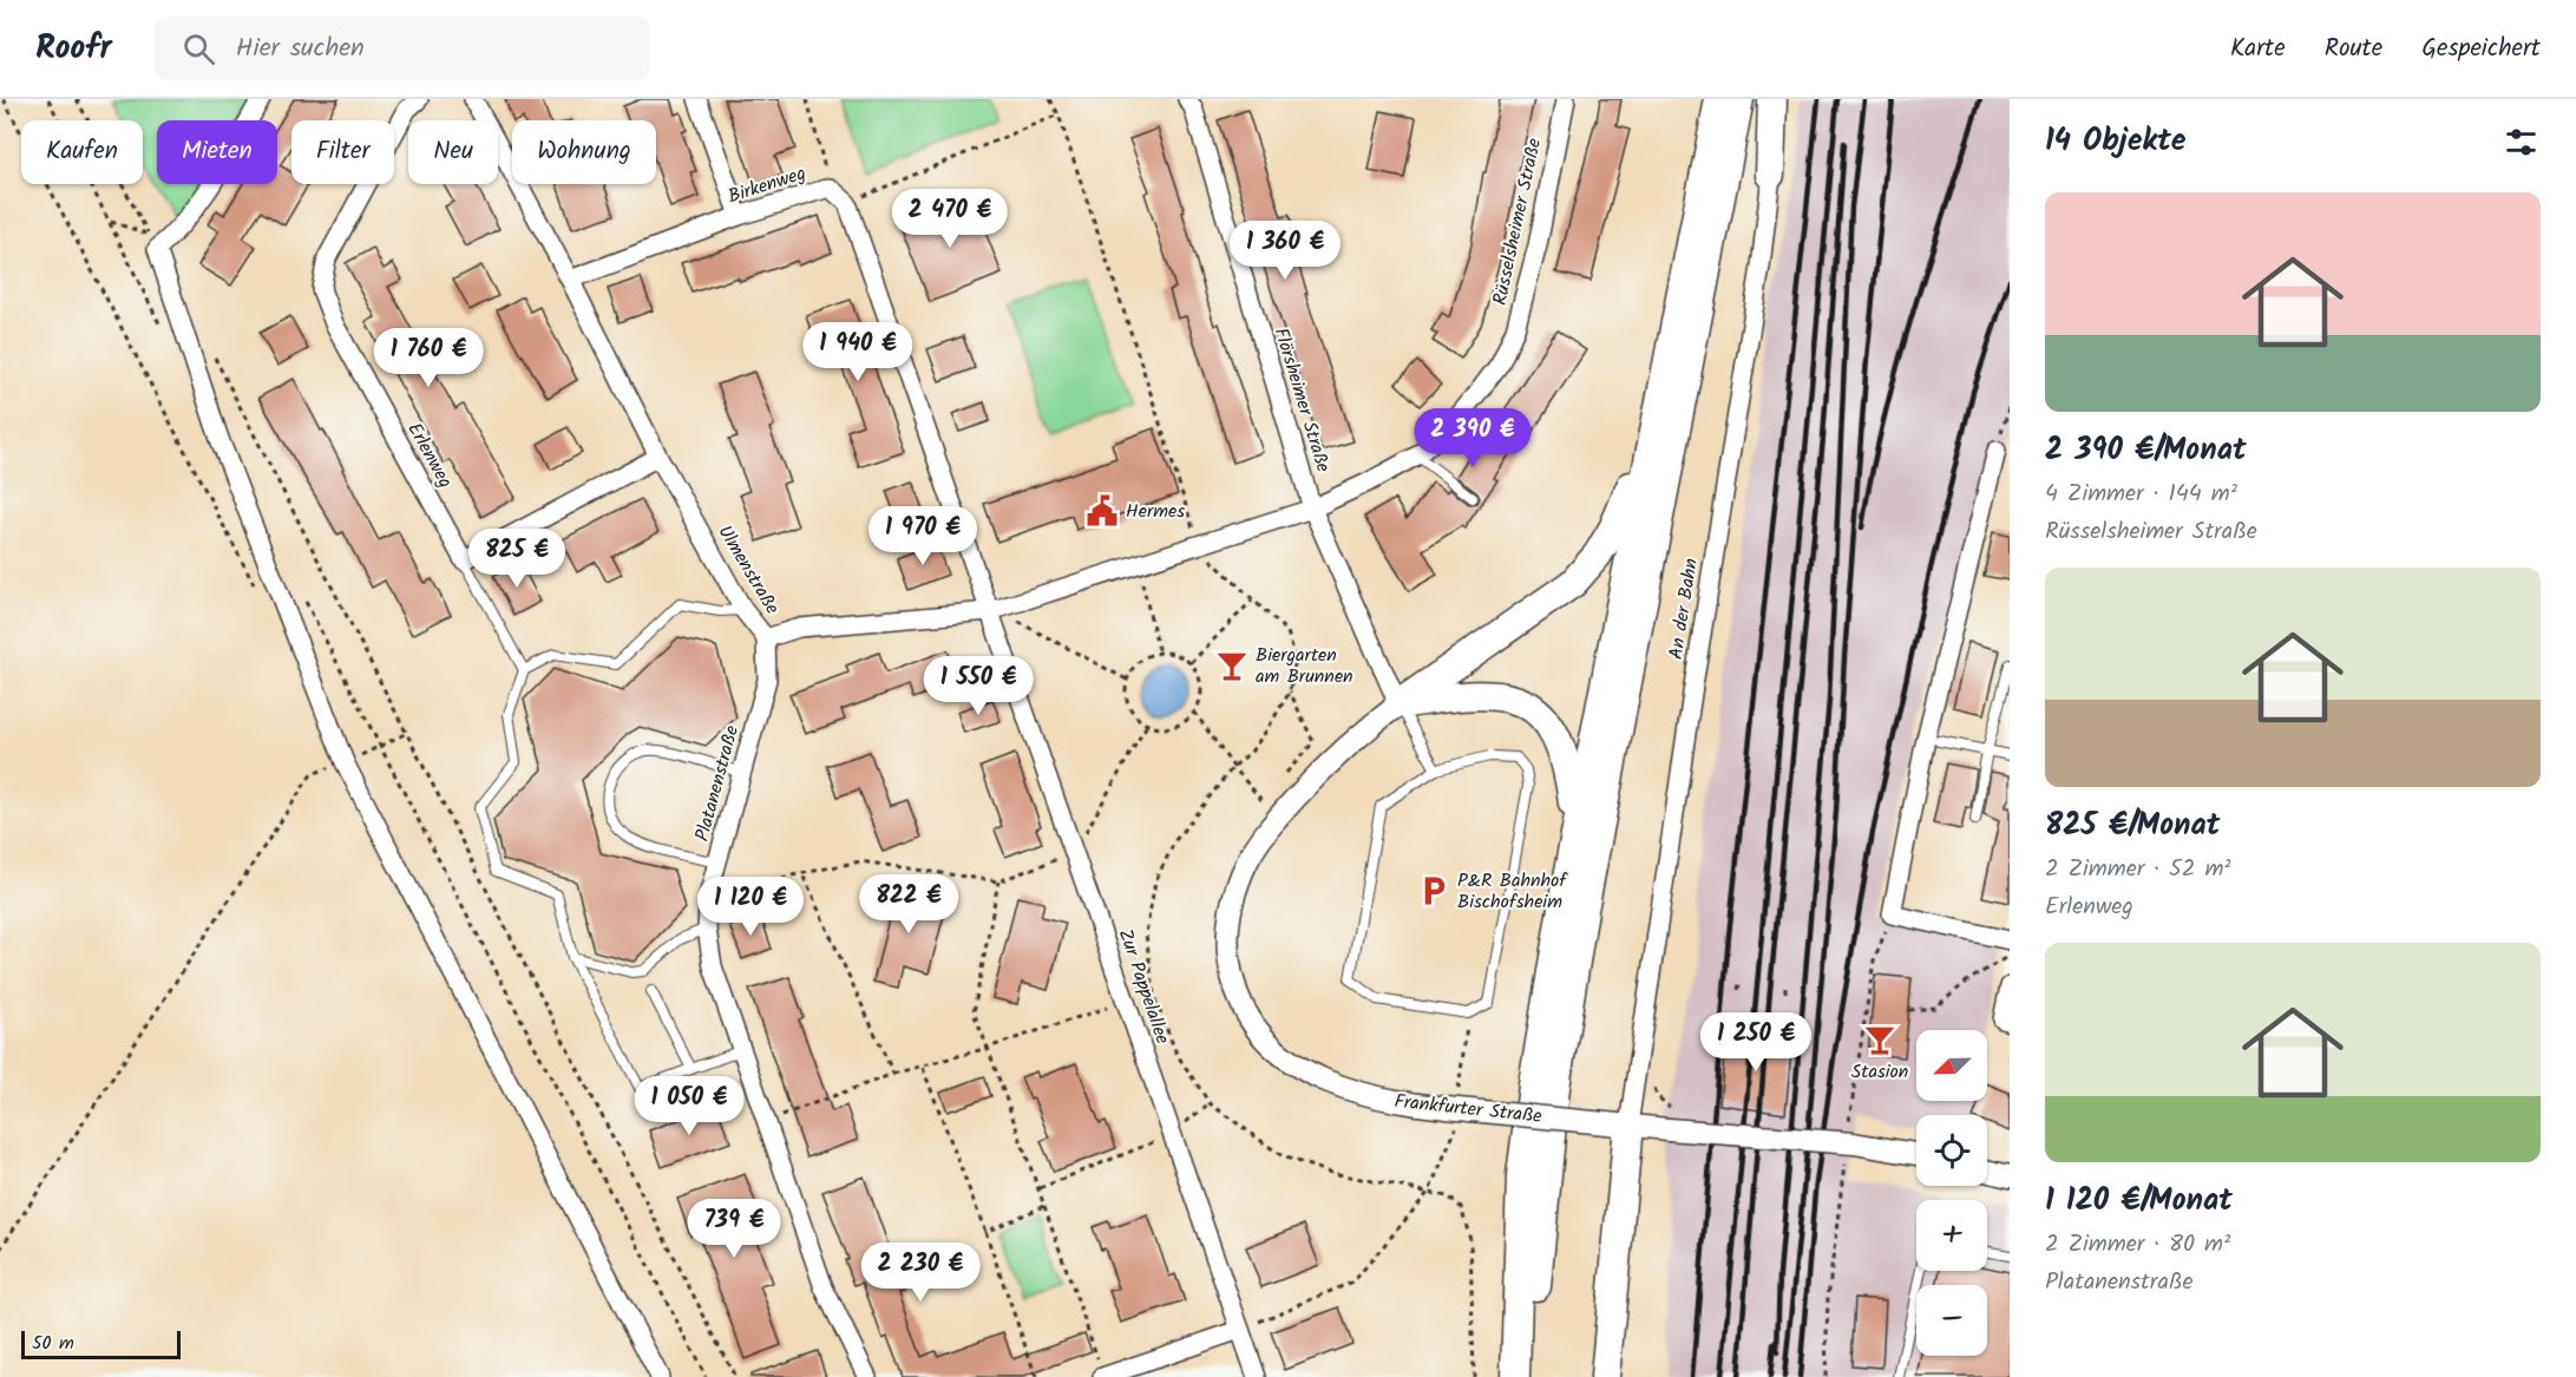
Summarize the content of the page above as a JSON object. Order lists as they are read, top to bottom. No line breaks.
{"streets":{"street":["Birkenweg","Rüsselsheimer Straße","Flörsheimer Straße","Erlenweg","Ulmenstraße","An der Bahn","Platanenstraße","Zur Pappelallee","Frankfurter Straße"]},"crossings":[["Birkenweg","Ulmenstraße"],["Birkenweg","Zur Pappelallee"],["Rüsselsheimer Straße","Flörsheimer Straße"],["Rüsselsheimer Straße","Ulmenstraße"],["Flörsheimer Straße","Ulmenstraße"],["Flörsheimer Straße","Frankfurter Straße"],["Ulmenstraße","Platanenstraße"],["Ulmenstraße","Zur Pappelallee"],["An der Bahn","Frankfurter Straße"]],"places":{"public building":["Hermes"],"bar":["Biergarten am Brunnen","Stasion"],"parking":["P&R Bahnhof Bischofsheim"]},"scale_bar":"50 m","north":"bottom left","page":{"header":"Roofr","search":"Hier suchen","nav":["Karte","Route","Gespeichert"],"heading":"14 Objekte","chip":["Kaufen","Mieten","Filter","Neu","Wohnung"],"list":[{"name":"2 390 €/Monat","note":"4 Zimmer · 144 m² · Rüsselsheimer Straße"},{"name":"825 €/Monat","note":"2 Zimmer · 52 m² · Erlenweg"},{"name":"1 120 €/Monat","note":"2 Zimmer · 80 m² · Platanenstraße"}],"price":["2 470 €","1 360 €","1 940 €","1 760 €","2 390 €","1 970 €","825 €","1 550 €","822 €","1 120 €","1 250 €","1 050 €","739 €","2 230 €"],"map_buttons":["+","−"],"scale":"50 m"}}
